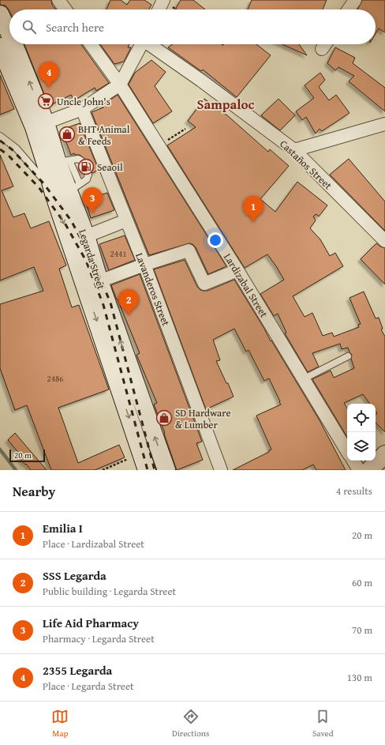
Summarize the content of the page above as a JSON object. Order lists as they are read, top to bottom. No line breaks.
{"streets":{"main road":["Legarda Street"],"street":["Castaños Street","Lardizabal Street","Lavanderos Street"]},"districts":["Sampaloc"],"places":{"supermarket":["Uncle John's"],"shop":["BHT Animal & Feeds","SD Hardware & Lumber"],"fuel station":["Seaoil"]},"house_numbers":["2441","2486"],"scale_bar":"20 m","page":{"search":"Search here","pins":["4","3","1","2"],"scale":"20 m","heading":["Nearby","4 results"],"list":[{"mark":"1","name":"Emilia I","note":"Place · Lardizabal Street","value":"20 m"},{"mark":"2","name":"SSS Legarda","note":"Public building · Legarda Street","value":"60 m"},{"mark":"3","name":"Life Aid Pharmacy","note":"Pharmacy · Legarda Street","value":"70 m"},{"mark":"4","name":"2355 Legarda","note":"Place · Legarda Street","value":"130 m"}],"nav":["Map","Directions","Saved"]}}
